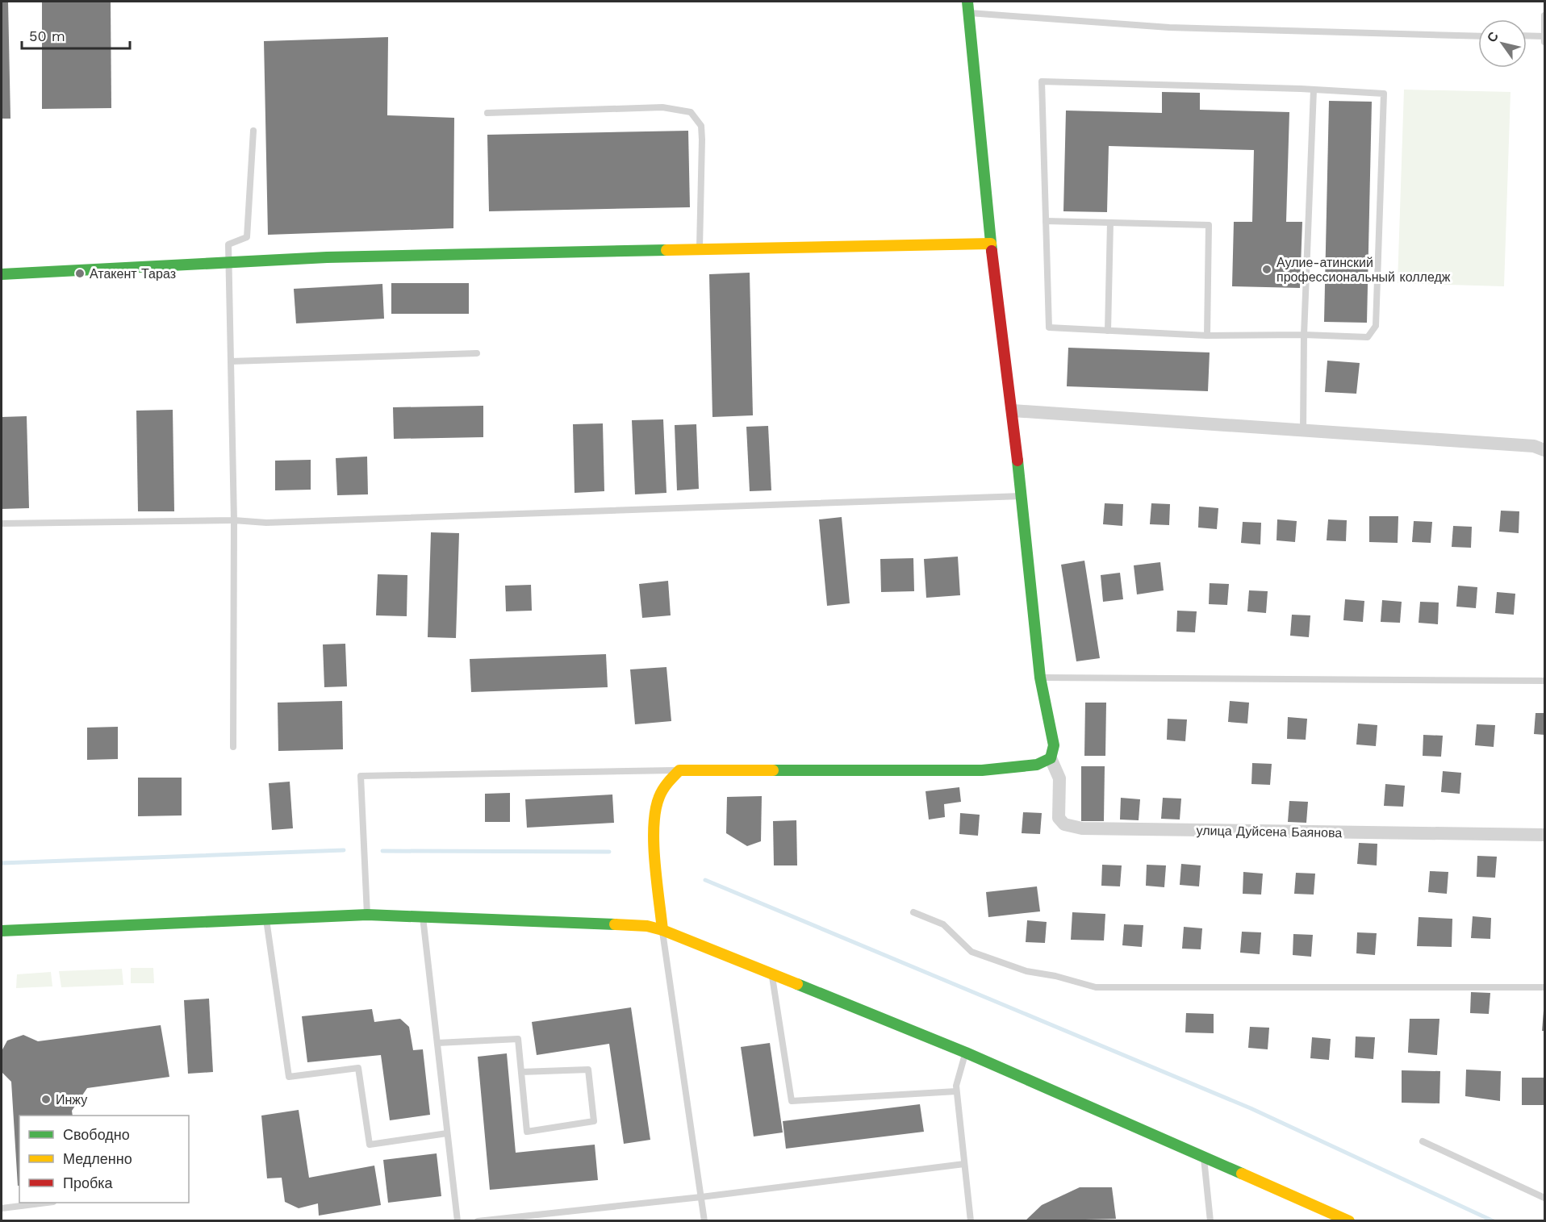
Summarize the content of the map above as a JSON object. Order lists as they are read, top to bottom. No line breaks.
{"streets":{"street":["улица Дуйсена Баянова"]},"places":["Аулие-атинский профессиональный колледж","Атакент Тараз","Инжу"],"legend":["Свободно","Медленно","Пробка"],"scale_bar":"50 m","north":"top left"}
